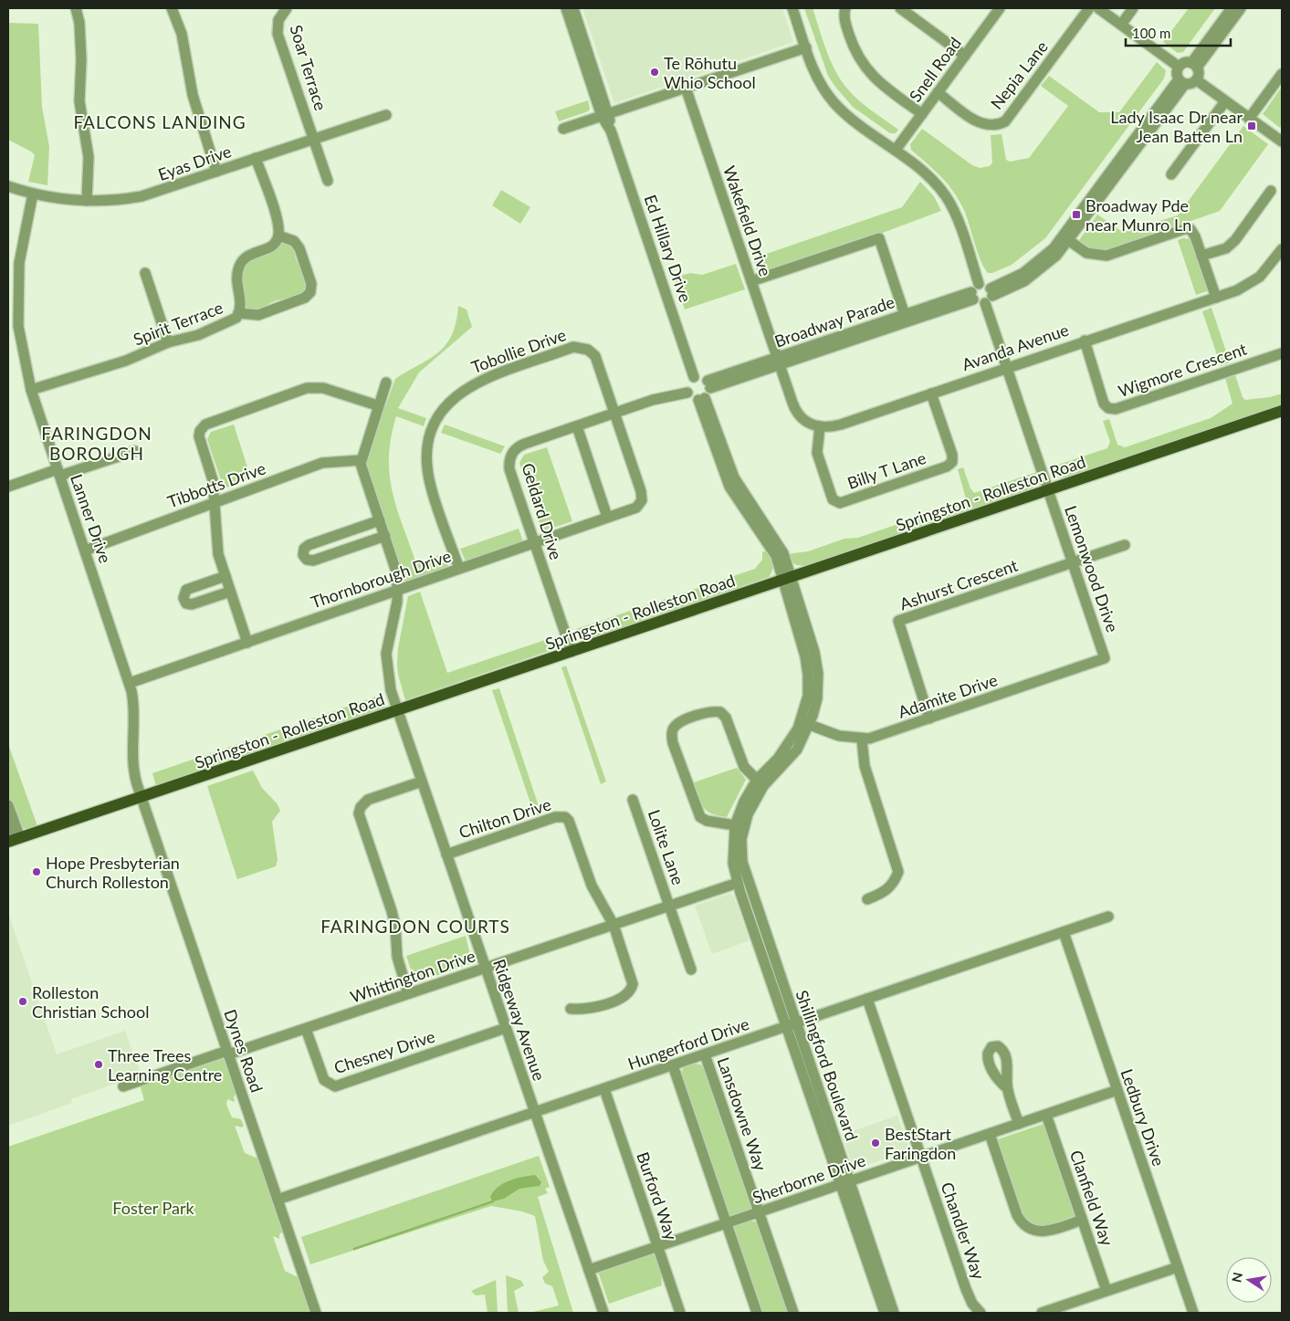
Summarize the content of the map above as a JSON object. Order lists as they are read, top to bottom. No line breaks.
{"streets":{"main road":["Springston - Rolleston Road"],"street":["Soar Terrace","Snell Road","Nepia Lane","Eyas Drive","Wakefield Drive","Ed Hillary Drive","Broadway Parade","Spirit Terrace","Avanda Avenue","Tobollie Drive","Wigmore Crescent","Billy T Lane","Tibbotts Drive","Geldard Drive","Lanner Drive","Lemonwood Drive","Thornborough Drive","Ashurst Crescent","Adamite Drive","Chilton Drive","Lolite Lane","Whittington Drive","Ridgeway Avenue","Hungerford Drive","Dynes Road","Chesney Drive","Shillingford Boulevard","Lansdowne Way","Ledbury Drive","Sherborne Drive","Burford Way","Clanfield Way","Chandler Way"]},"crossings":[["Soar Terrace","Eyas Drive"],["Snell Road","Nepia Lane"],["Eyas Drive","Lanner Drive"],["Wakefield Drive","Broadway Parade"],["Spirit Terrace","Lanner Drive"],["Avanda Avenue","Wigmore Crescent"],["Avanda Avenue","Billy T Lane"],["Avanda Avenue","Lemonwood Drive"],["Tobollie Drive","Geldard Drive"],["Tobollie Drive","Thornborough Drive"],["Tibbotts Drive","Lanner Drive"],["Tibbotts Drive","Ridgeway Avenue"],["Springston - Rolleston Road","Geldard Drive"],["Springston - Rolleston Road","Lanner Drive"],["Springston - Rolleston Road","Lemonwood Drive"],["Springston - Rolleston Road","Ridgeway Avenue"],["Springston - Rolleston Road","Dynes Road"],["Springston - Rolleston Road","Shillingford Boulevard"],["Geldard Drive","Thornborough Drive"],["Lanner Drive","Thornborough Drive"],["Lanner Drive","Dynes Road"],["Lemonwood Drive","Ashurst Crescent"],["Lemonwood Drive","Adamite Drive"],["Thornborough Drive","Ridgeway Avenue"],["Ashurst Crescent","Adamite Drive"],["Adamite Drive","Shillingford Boulevard"],["Chilton Drive","Whittington Drive"],["Chilton Drive","Ridgeway Avenue"],["Lolite Lane","Whittington Drive"],["Whittington Drive","Ridgeway Avenue"],["Whittington Drive","Dynes Road"],["Whittington Drive","Chesney Drive"],["Whittington Drive","Shillingford Boulevard"],["Ridgeway Avenue","Hungerford Drive"],["Ridgeway Avenue","Chesney Drive"],["Ridgeway Avenue","Sherborne Drive"],["Hungerford Drive","Dynes Road"],["Hungerford Drive","Shillingford Boulevard"],["Hungerford Drive","Lansdowne Way"],["Hungerford Drive","Ledbury Drive"],["Hungerford Drive","Burford Way"],["Hungerford Drive","Chandler Way"],["Shillingford Boulevard","Sherborne Drive"],["Lansdowne Way","Sherborne Drive"],["Ledbury Drive","Sherborne Drive"],["Sherborne Drive","Burford Way"],["Sherborne Drive","Clanfield Way"],["Sherborne Drive","Chandler Way"]],"districts":["FALCONS LANDING","FARINGDON BOROUGH","FARINGDON COURTS"],"parks":["Foster Park"],"places":{"other":["Te Rōhutu Whio School","Hope Presbyterian Church Rolleston","Rolleston Christian School","Three Trees Learning Centre","BestStart Faringdon"],"transit":["Lady Isaac Dr near Jean Batten Ln","Broadway Pde near Munro Ln"]},"scale_bar":"100 m","north":"left"}
